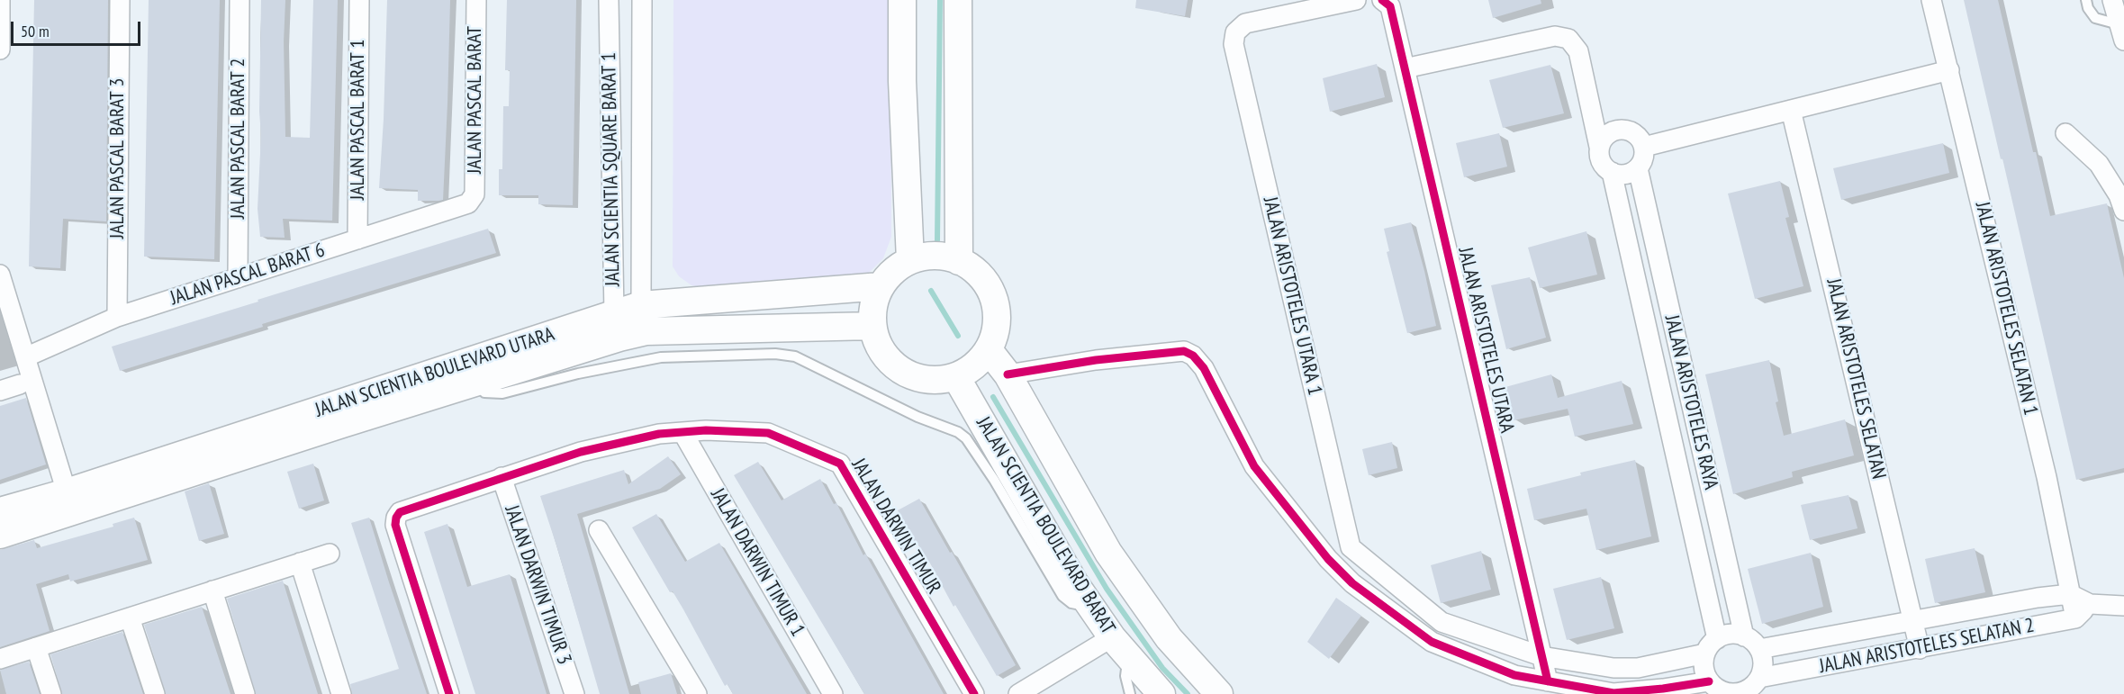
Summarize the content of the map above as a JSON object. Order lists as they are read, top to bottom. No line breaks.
{"streets":{"street":["JALAN PASCAL BARAT","JALAN PASCAL BARAT 1","JALAN PASCAL BARAT 2","JALAN PASCAL BARAT 3","JALAN SCIENTIA SQUARE BARAT 1","JALAN PASCAL BARAT 6","JALAN ARISTOTELES UTARA 1","JALAN ARISTOTELES SELATAN 1","JALAN ARISTOTELES UTARA","JALAN SCIENTIA BOULEVARD UTARA","JALAN ARISTOTELES SELATAN","JALAN ARISTOTELES RAYA","JALAN SCIENTIA BOULEVARD BARAT","JALAN DARWIN TIMUR","JALAN DARWIN TIMUR 1","JALAN DARWIN TIMUR 3","JALAN ARISTOTELES SELATAN 2"]},"crossings":[["JALAN PASCAL BARAT","JALAN PASCAL BARAT 6"],["JALAN PASCAL BARAT 1","JALAN PASCAL BARAT 6"],["JALAN PASCAL BARAT 2","JALAN PASCAL BARAT 6"],["JALAN PASCAL BARAT 3","JALAN PASCAL BARAT 6"],["JALAN SCIENTIA SQUARE BARAT 1","JALAN SCIENTIA BOULEVARD UTARA"],["JALAN ARISTOTELES SELATAN 1","JALAN ARISTOTELES SELATAN 2"],["JALAN ARISTOTELES UTARA","JALAN ARISTOTELES RAYA"],["JALAN SCIENTIA BOULEVARD UTARA","JALAN SCIENTIA BOULEVARD BARAT"],["JALAN ARISTOTELES SELATAN","JALAN ARISTOTELES SELATAN 2"],["JALAN ARISTOTELES RAYA","JALAN ARISTOTELES SELATAN 2"],["JALAN DARWIN TIMUR","JALAN DARWIN TIMUR 1"],["JALAN DARWIN TIMUR","JALAN DARWIN TIMUR 3"]],"scale_bar":"50 m"}
